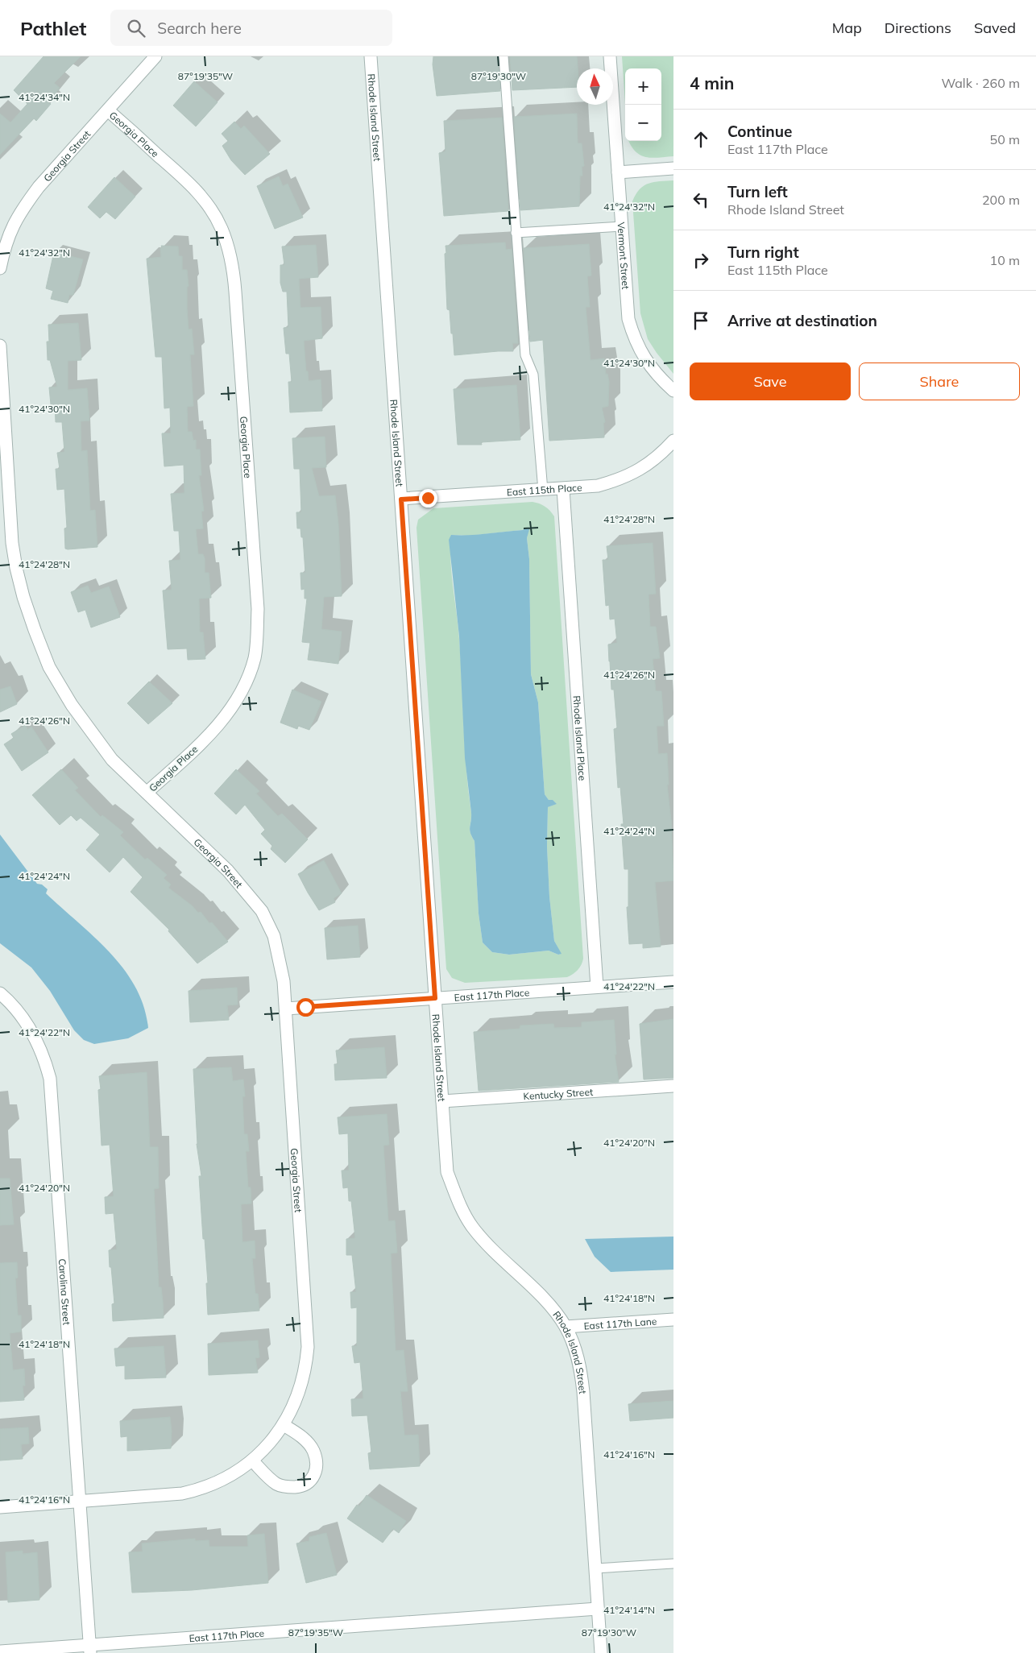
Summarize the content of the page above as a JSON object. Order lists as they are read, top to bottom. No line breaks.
{"streets":{"street":["Rhode Island Street","Georgia Place","Georgia Street","Vermont Street","East 115th Place","Rhode Island Place","East 117th Place","Kentucky Street","Carolina Street","East 117th Lane"]},"crossings":[["Rhode Island Street","East 115th Place"],["Rhode Island Street","East 117th Place"],["Rhode Island Street","Kentucky Street"],["Rhode Island Street","East 117th Lane"],["Georgia Place","Georgia Street"],["Georgia Street","East 117th Place"],["Georgia Street","Carolina Street"],["East 115th Place","Rhode Island Place"],["Rhode Island Place","East 117th Place"],["East 117th Place","Carolina Street"]],"north":"top","page":{"header":"Pathlet","search":"Search here","nav":["Map","Directions","Saved"],"heading":["4 min","Walk · 260 m"],"map_buttons":["+","−"],"list":[["Continue","East 117th Place","50 m"],["Turn left","Rhode Island Street","200 m"],["Turn right","East 115th Place","10 m"],"Arrive at destination"],"buttons":["Save","Share"]},"coordinates":["87°19'35\"W","87°19'30\"W","41°24'34\"N","41°24'32\"N","41°24'30\"N","41°24'28\"N","41°24'26\"N","41°24'24\"N","41°24'22\"N","41°24'20\"N","41°24'18\"N","41°24'16\"N","41°24'14\"N"]}
